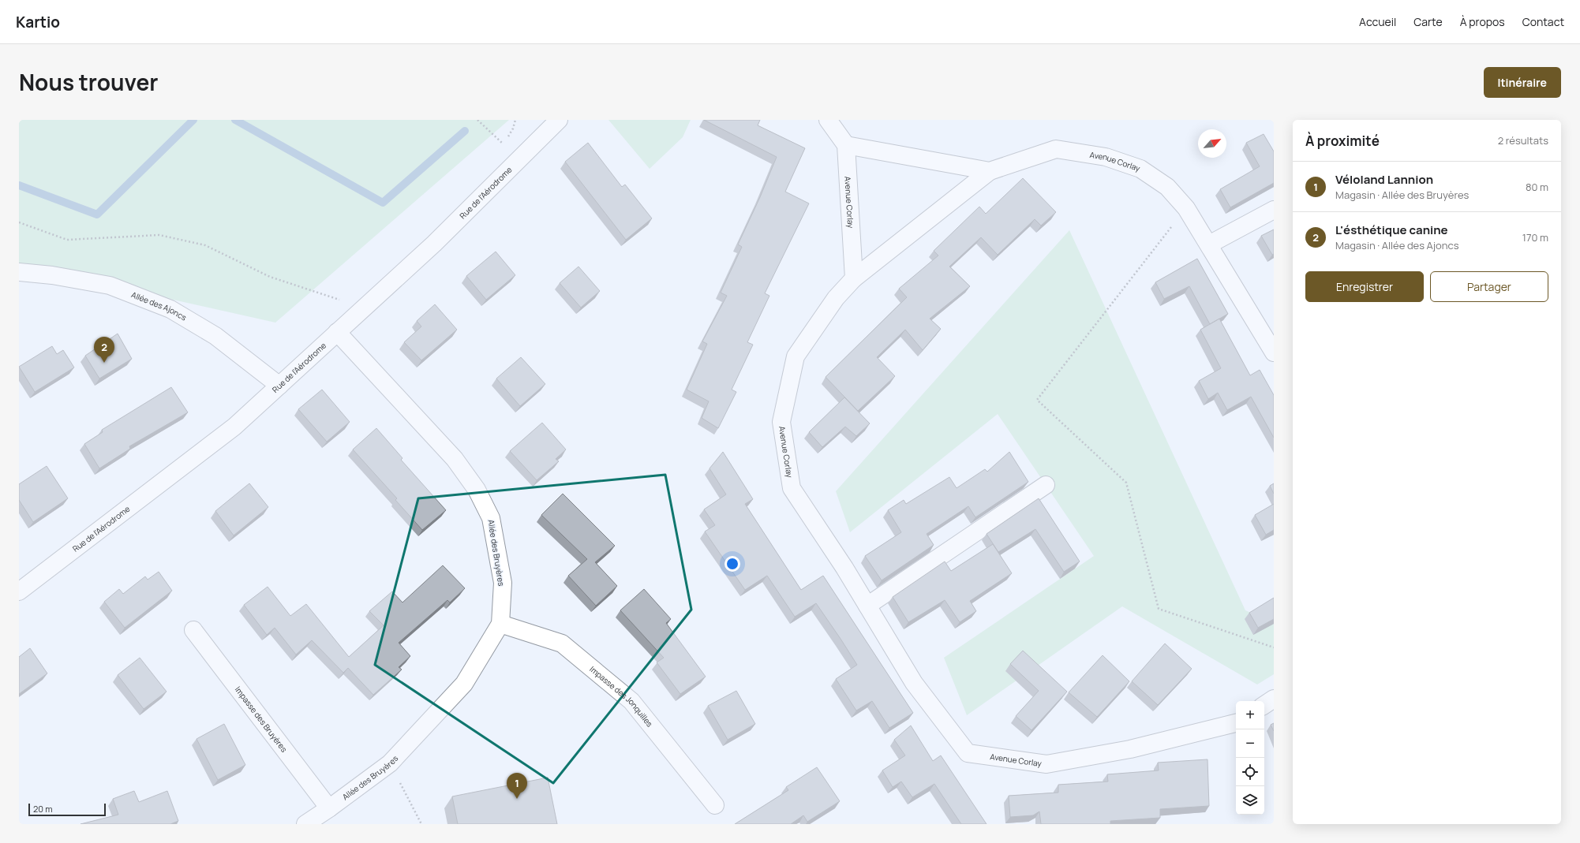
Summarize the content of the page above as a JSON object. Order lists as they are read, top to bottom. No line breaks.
{"streets":{"street":["Avenue Corlay","Rue de l'Aérodrome","Allée des Ajoncs","Allée des Bruyères","Impasse des Jonquilles","Impasse des Bruyères"]},"crossings":[["Rue de l'Aérodrome","Allée des Ajoncs"],["Rue de l'Aérodrome","Allée des Bruyères"],["Allée des Bruyères","Impasse des Jonquilles"],["Allée des Bruyères","Impasse des Bruyères"]],"scale_bar":"20 m","north":"top right","page":{"header":"Kartio","nav":["Accueil","Carte","À propos","Contact"],"title":"Nous trouver","buttons":["Itinéraire",["Enregistrer","Partager"]],"heading":["À proximité","2 résultats"],"list":[{"mark":"1","name":"Véloland Lannion","note":"Magasin · Allée des Bruyères","value":"80 m"},{"mark":"2","name":"L'ésthétique canine","note":"Magasin · Allée des Ajoncs","value":"170 m"}],"pins":["2","1"],"map_buttons":["+","−"],"scale":"20 m"}}
